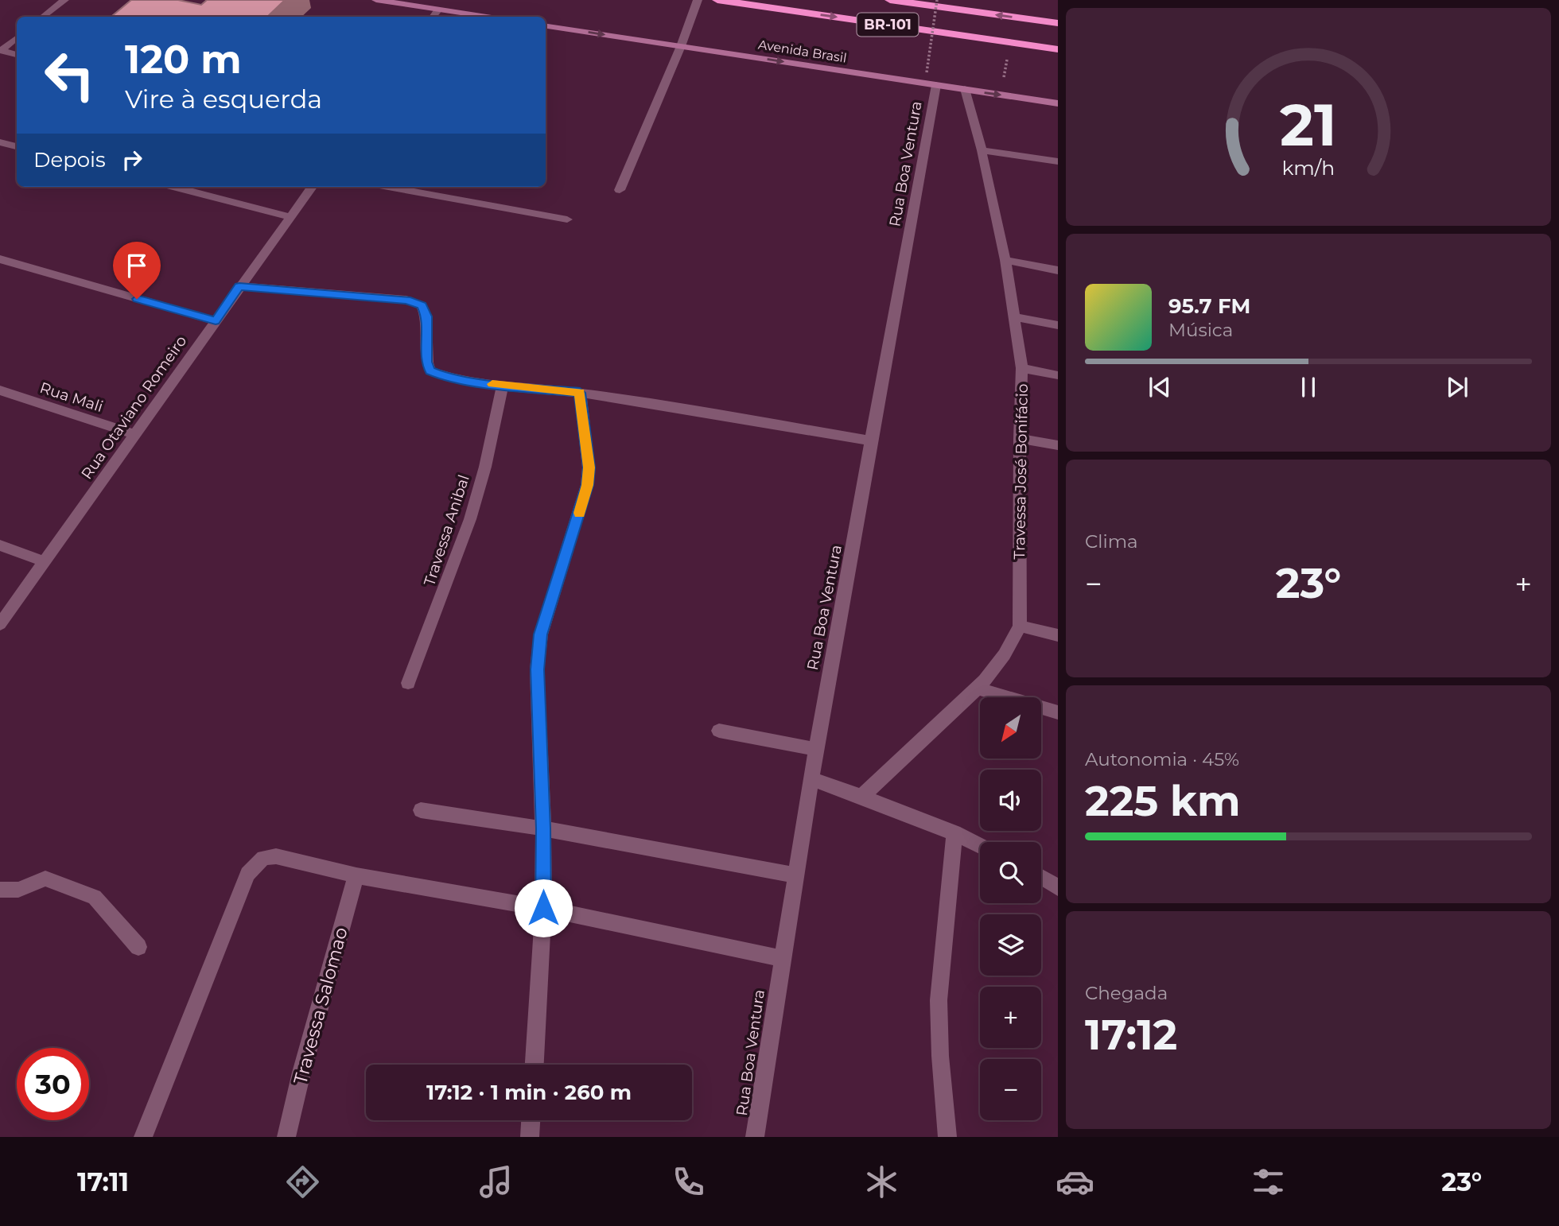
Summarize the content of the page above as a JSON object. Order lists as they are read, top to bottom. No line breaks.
{"streets":{"highway":["BR-101"],"street":["Avenida Brasil","Rua Boa Ventura","Rua Mali","Rua Otaviano Romeiro","Travessa José Bonifácio","Travessa Anibal","Travessa Salomao"]},"crossings":[["Avenida Brasil","Rua Boa Ventura"],["Avenida Brasil","Travessa José Bonifácio"],["Rua Mali","Rua Otaviano Romeiro"]],"one_way":["Avenida Brasil"],"north":"bottom left","page":{"turn":["120 m","Vire à esquerda"],"then":"Depois","song":["95.7 FM","Música"],"tile":["Clima",["Autonomia · 45%","225 km"],["Chegada","17:12"]],"heat":["−","23°","+"],"map_buttons":["+","−"],"limit":"30","trip":"17:12 · 1 min · 260 m","tabs":["17:11","23°"],"gauge":["21","km/h"]}}
